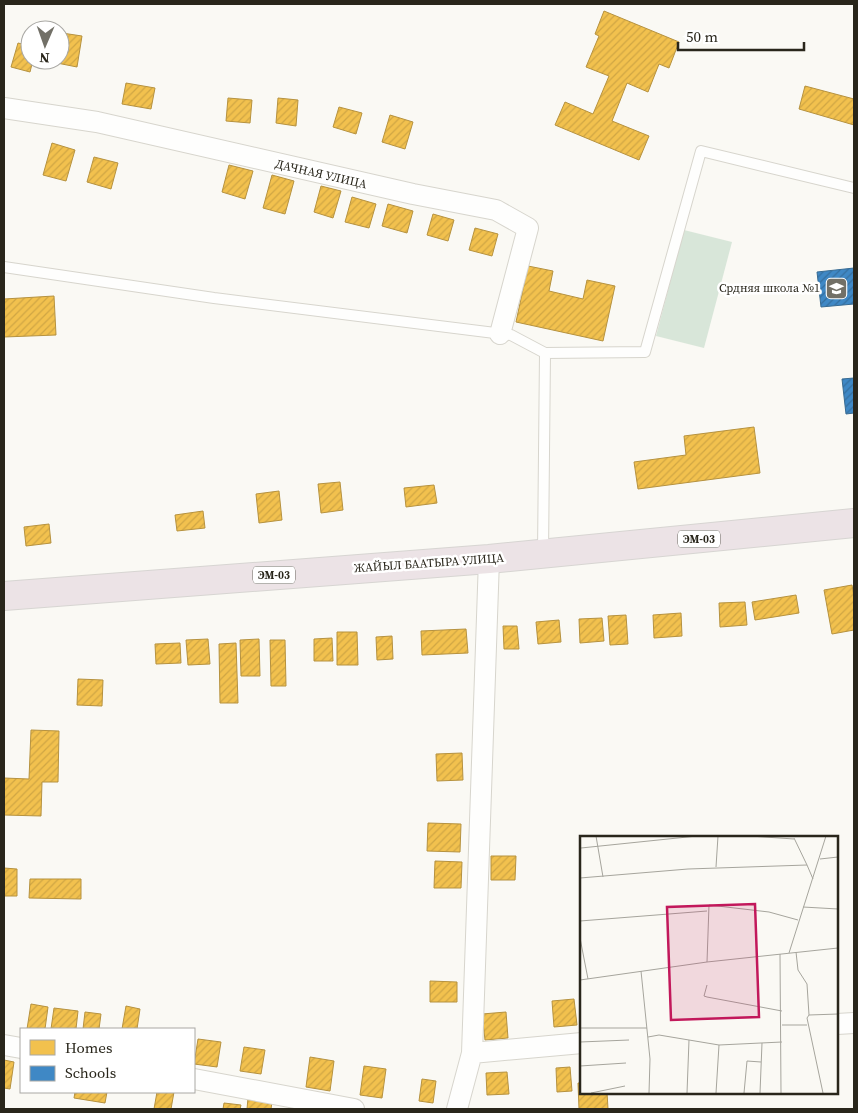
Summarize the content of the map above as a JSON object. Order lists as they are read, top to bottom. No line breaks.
{"streets":{"highway":["ЭМ-03","ЖАЙЫЛ БААТЫРА УЛИЦА"],"street":["ДАЧНАЯ УЛИЦА"]},"places":{"school or university":["Срдняя школа №1"]},"legend":["Homes","Schools"],"scale_bar":"50 m","north":"bottom"}
